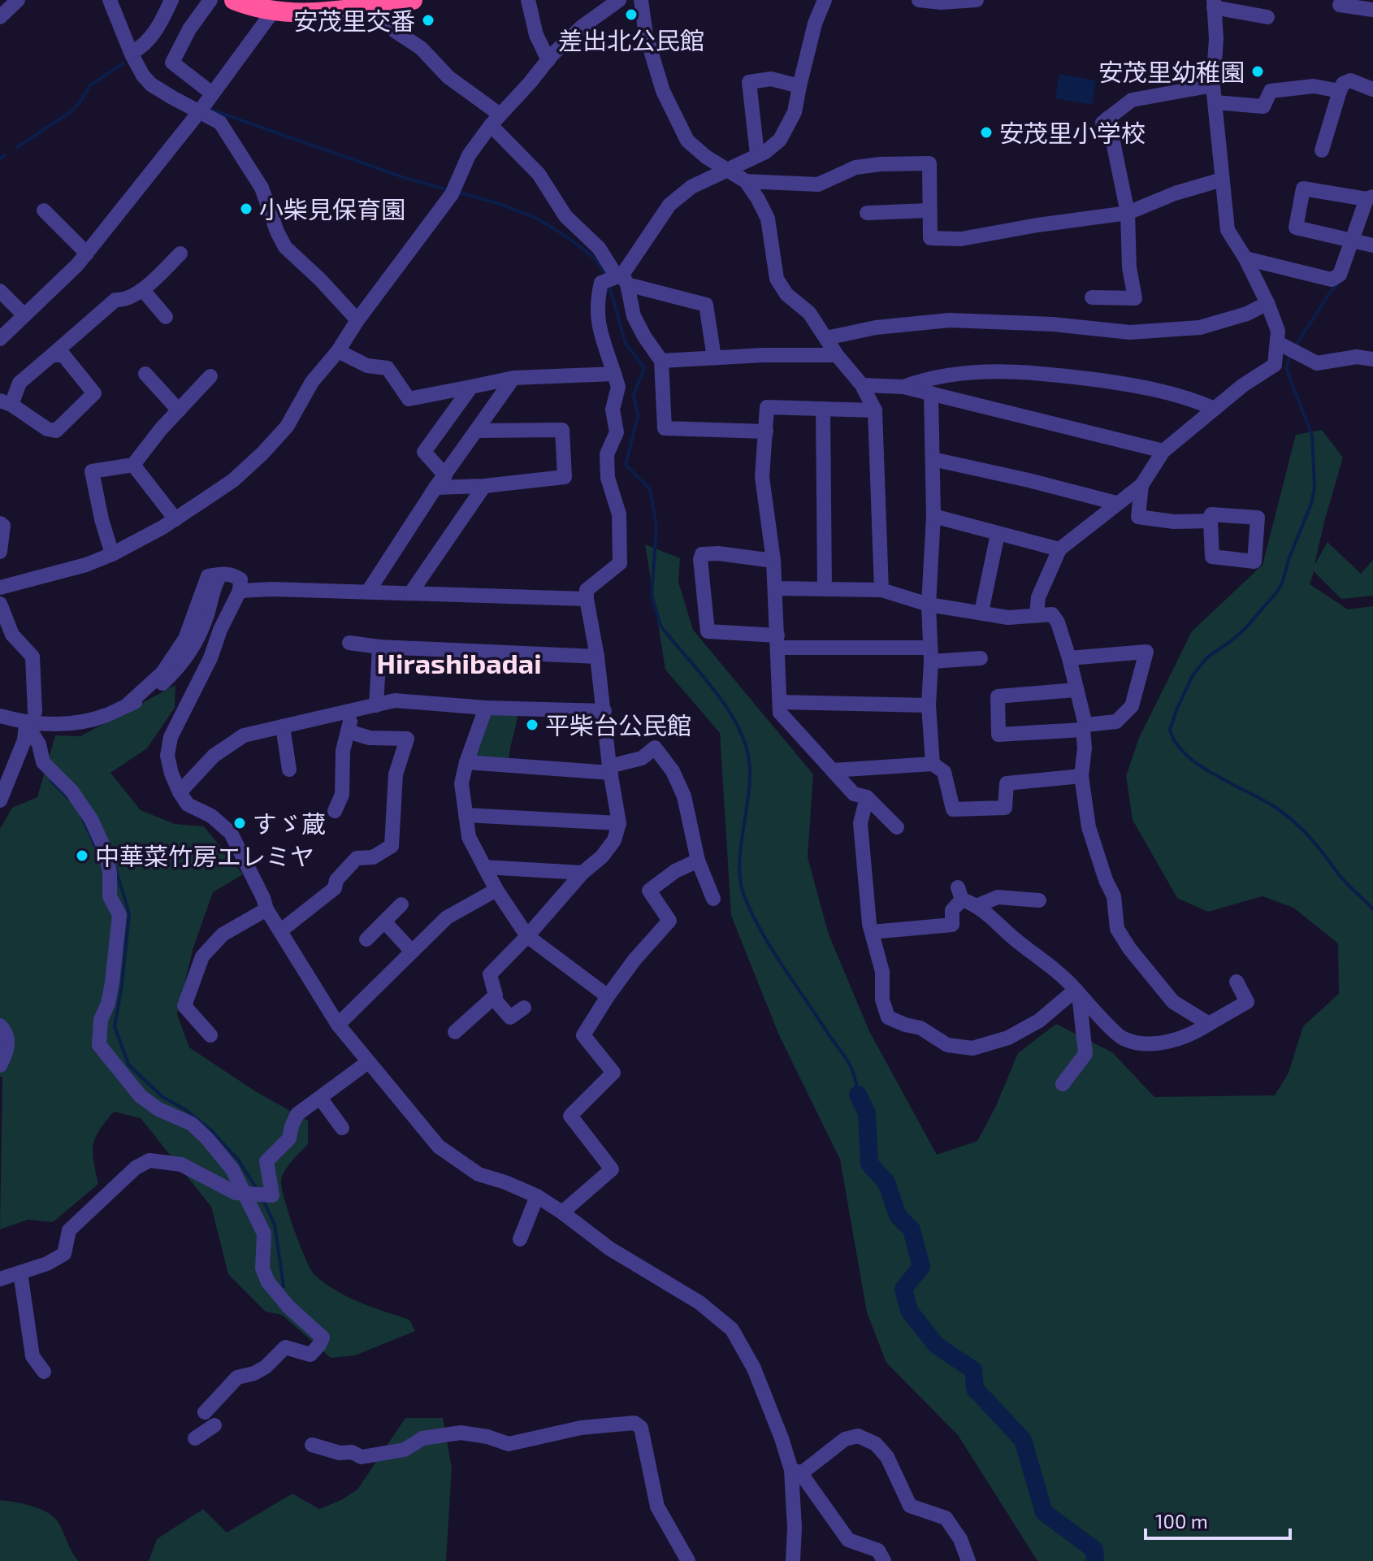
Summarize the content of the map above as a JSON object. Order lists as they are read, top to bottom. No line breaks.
{"districts":["Hirashibadai"],"places":["差出北公民館","安茂里交番","安茂里幼稚園","安茂里小学校","小柴見保育園","平柴台公民館","すゞ蔵","中華菜竹房エレミヤ"],"scale_bar":"100 m"}
